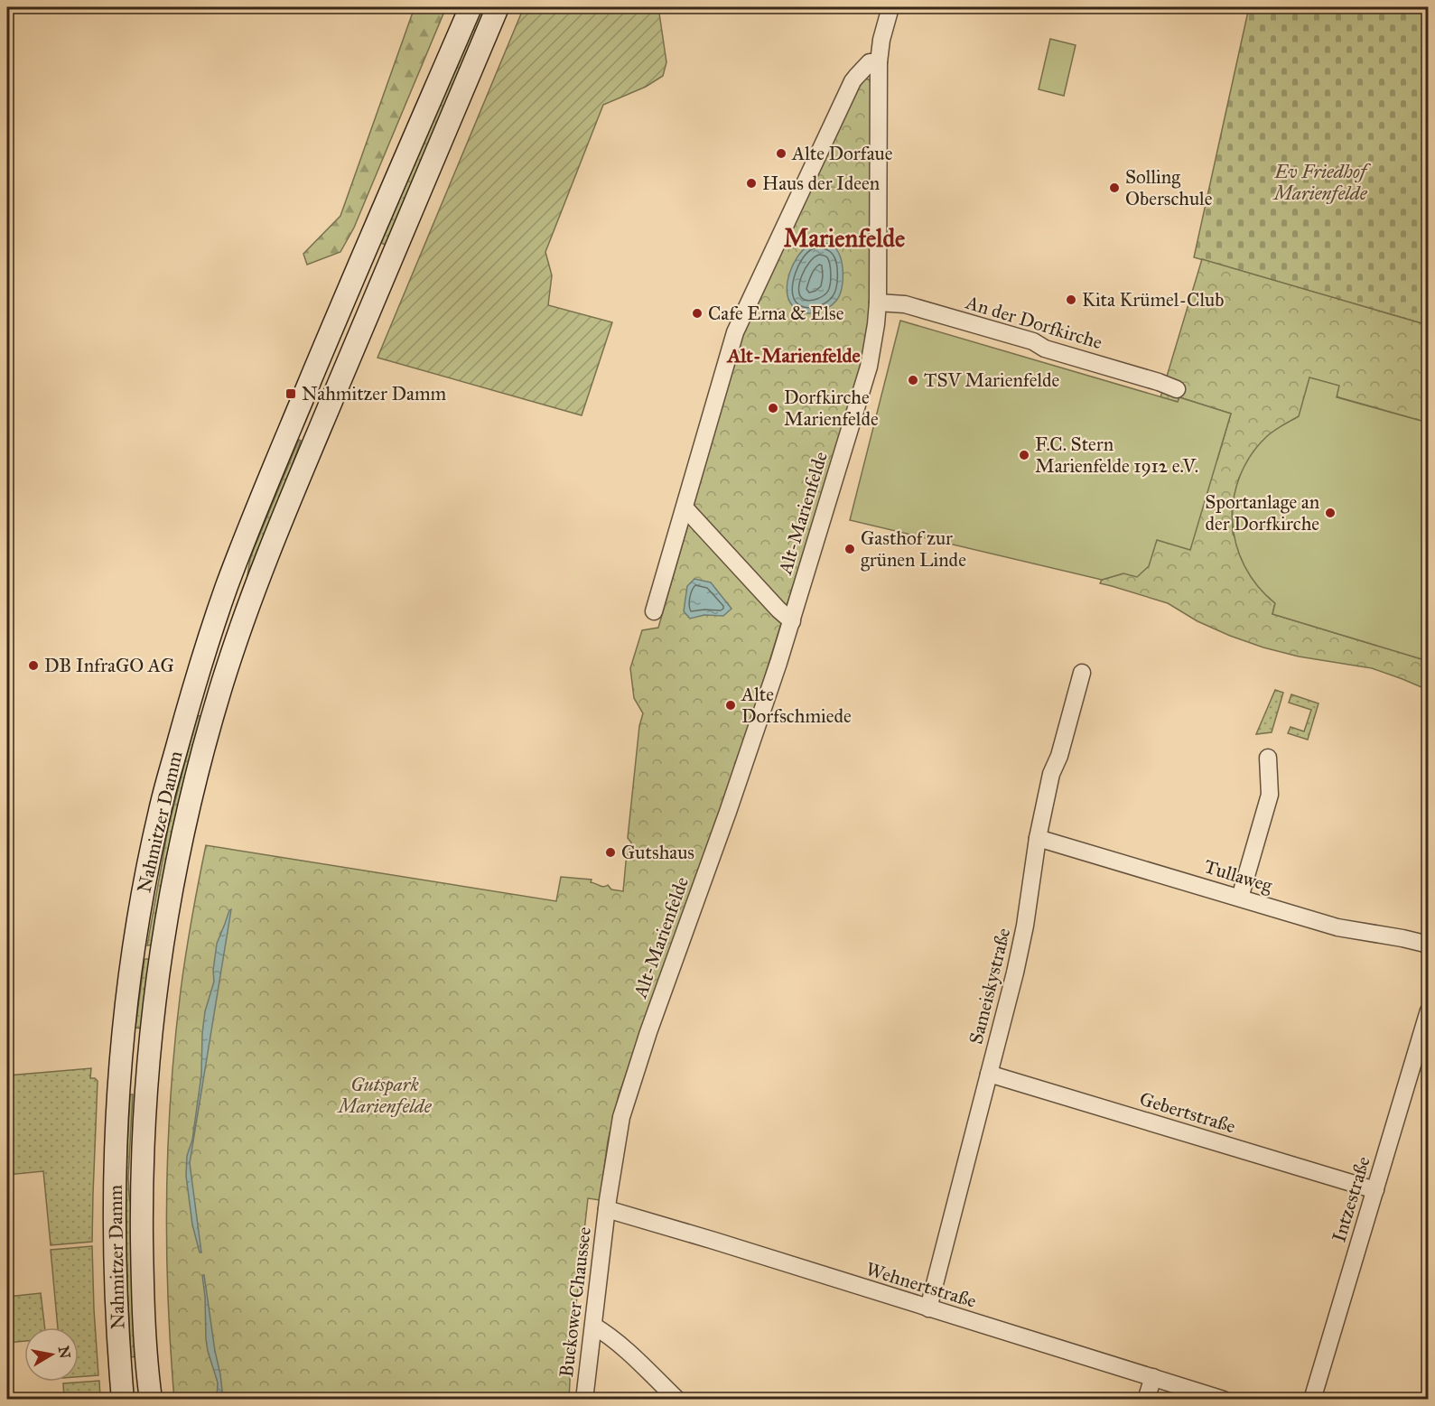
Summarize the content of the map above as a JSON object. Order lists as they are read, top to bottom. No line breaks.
{"streets":{"main road":["Nahmitzer Damm"],"street":["An der Dorfkirche","Alt-Marienfelde","Tullaweg","Sameiskystraße","Gebertstraße","Intzestraße","Wehnertstraße","Buckower Chaussee"]},"crossings":[["An der Dorfkirche","Alt-Marienfelde"],["Alt-Marienfelde","Wehnertstraße"],["Alt-Marienfelde","Buckower Chaussee"],["Tullaweg","Sameiskystraße"],["Sameiskystraße","Gebertstraße"],["Sameiskystraße","Wehnertstraße"],["Gebertstraße","Intzestraße"],["Wehnertstraße","Buckower Chaussee"]],"districts":["Marienfelde","Alt-Marienfelde"],"parks":["Ev Friedhof Marienfelde","Gutspark Marienfelde"],"places":{"other":["Alte Dorfaue","Haus der Ideen","Solling Oberschule","Kita Krümel-Club","Cafe Erna & Else","TSV Marienfelde","Dorfkirche Marienfelde","F.C. Stern Marienfelde 1912 e.V.","Sportanlage an der Dorfkirche","Gasthof zur grünen Linde","DB InfraGO AG","Alte Dorfschmiede","Gutshaus"],"transit":["Nahmitzer Damm"]},"north":"right"}
